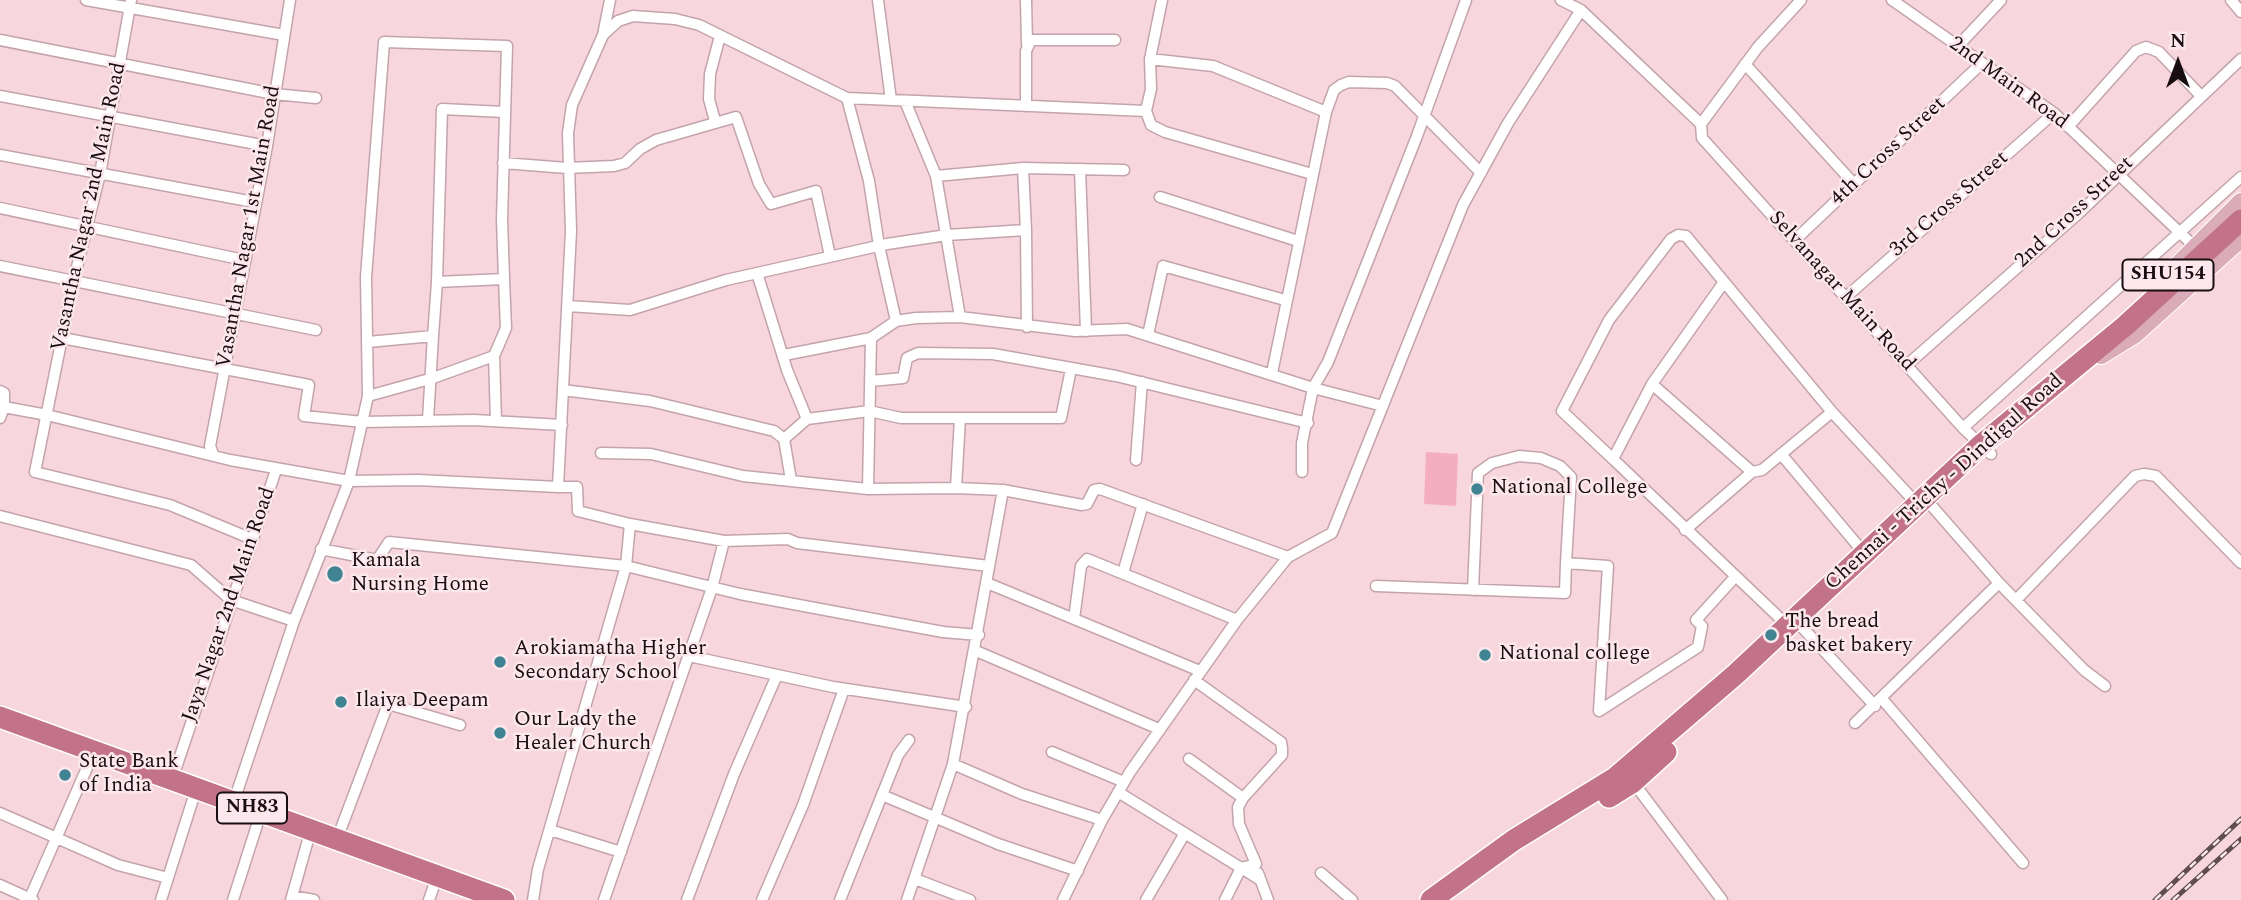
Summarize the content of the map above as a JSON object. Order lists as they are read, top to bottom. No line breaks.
{"streets":{"highway":["Chennai - Trichy - Dindigul Road","NH83"],"main road":["SHU154"],"street":["2nd Main Road","4th Cross Street","3rd Cross Street","Vasantha Nagar 2nd Main Road","2nd Cross Street","Vasantha Nagar 1st Main Road","Selvanagar Main Road","Jaya Nagar 2nd Main Road"]},"crossings":[["2nd Main Road","4th Cross Street"],["2nd Main Road","3rd Cross Street"],["2nd Main Road","2nd Cross Street"],["2nd Main Road","SHU154"],["4th Cross Street","Selvanagar Main Road"],["3rd Cross Street","Selvanagar Main Road"],["Vasantha Nagar 2nd Main Road","Jaya Nagar 2nd Main Road"],["2nd Cross Street","Selvanagar Main Road"],["SHU154","Chennai - Trichy - Dindigul Road"],["Selvanagar Main Road","Chennai - Trichy - Dindigul Road"],["Jaya Nagar 2nd Main Road","NH83"]],"places":["National College","Kamala Nursing Home","The bread basket bakery","National college","Arokiamatha Higher Secondary School","Ilaiya Deepam","Our Lady the Healer Church","State Bank of India"],"north":"top"}
